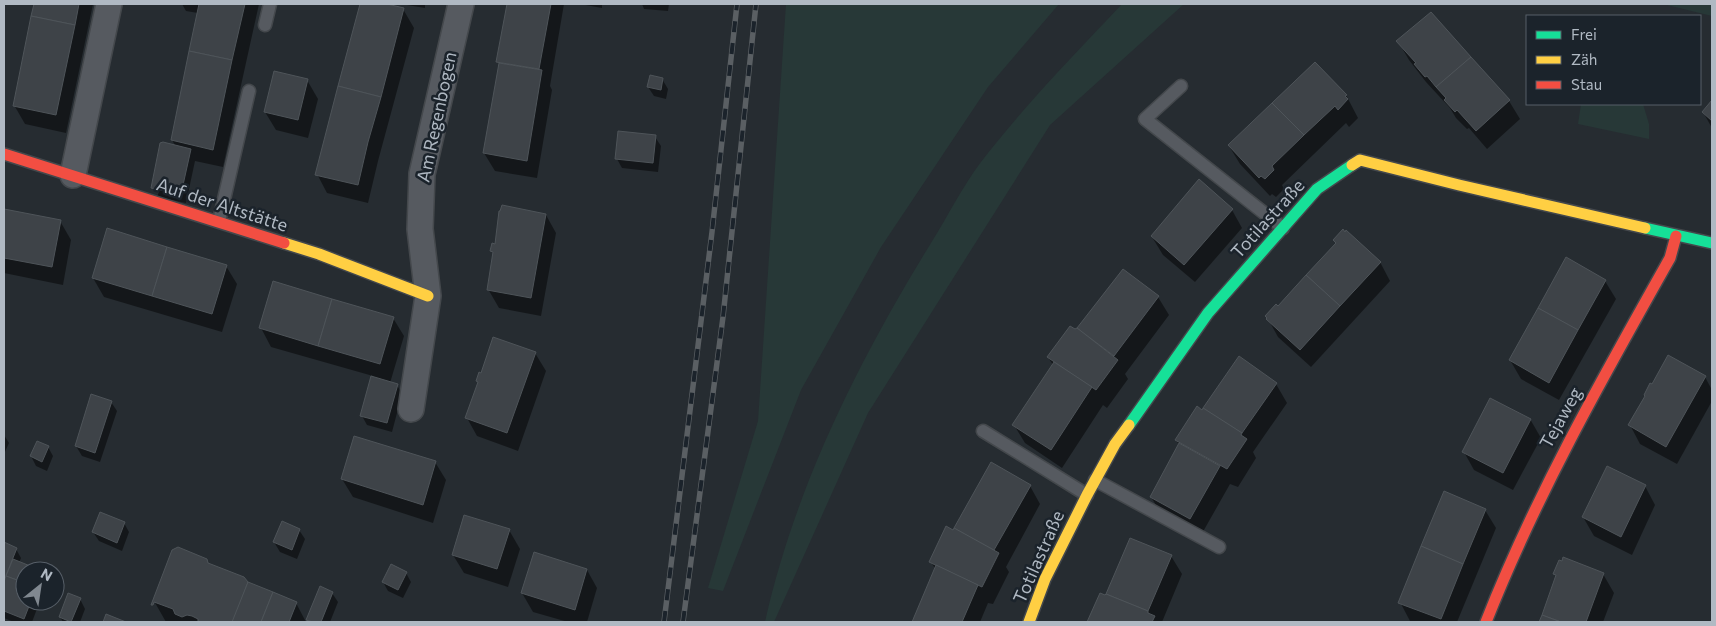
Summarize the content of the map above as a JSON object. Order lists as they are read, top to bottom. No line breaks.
{"streets":{"street":["Am Regenbogen","Auf der Altstätte","Totilastraße","Tejaweg"]},"crossings":[["Am Regenbogen","Auf der Altstätte"],["Totilastraße","Tejaweg"]],"legend":["Frei","Zäh","Stau"],"north":"top right"}
